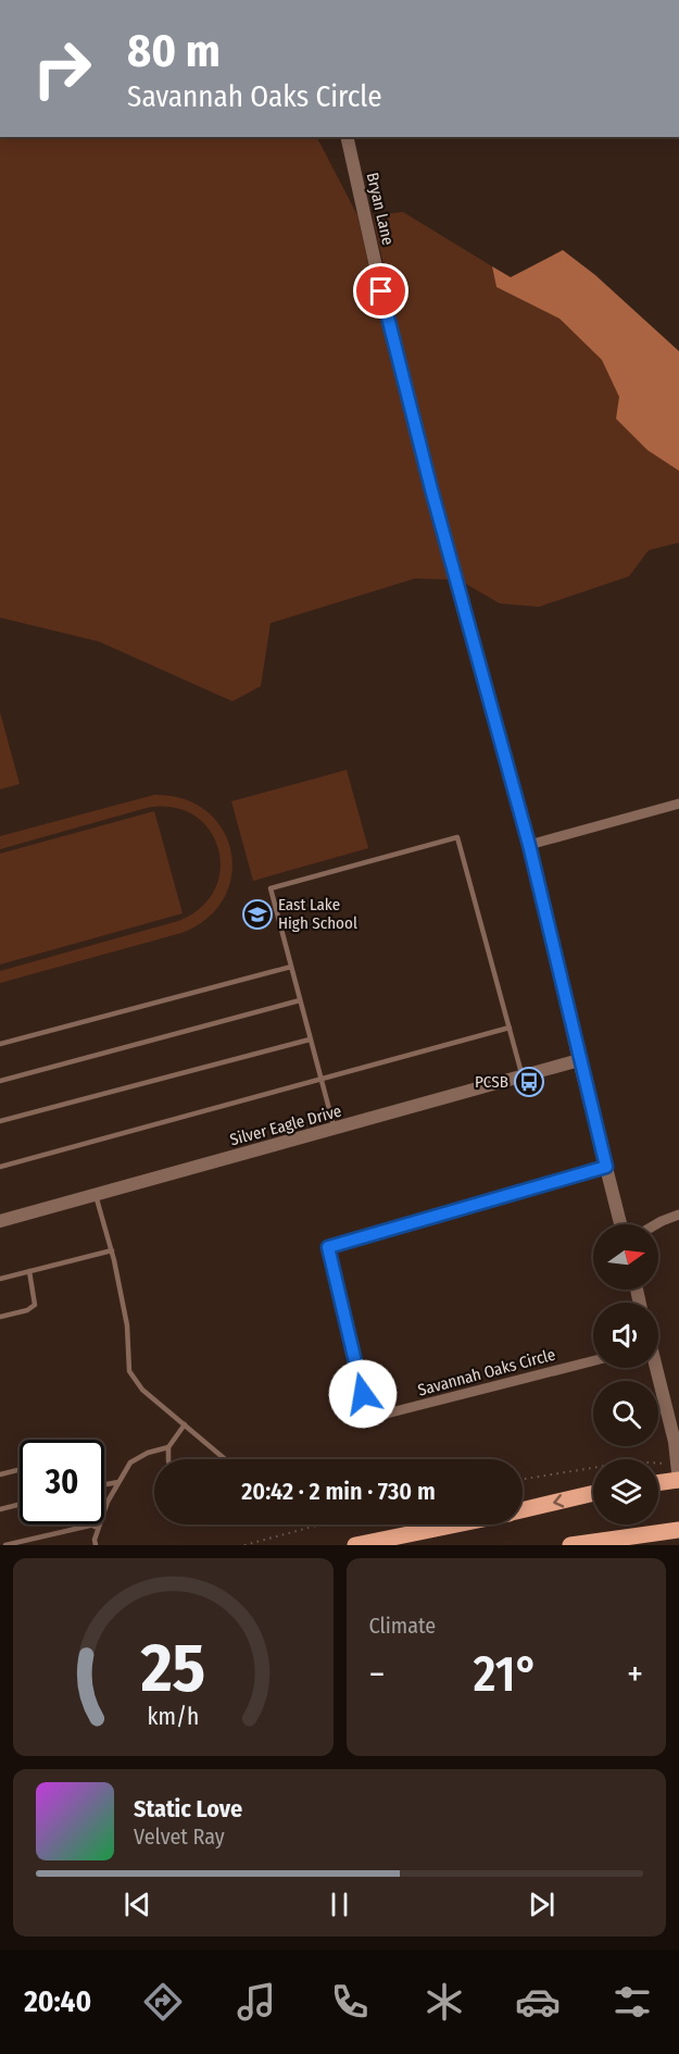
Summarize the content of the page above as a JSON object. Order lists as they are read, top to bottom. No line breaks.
{"streets":{"street":["Bryan Lane","Silver Eagle Drive","Savannah Oaks Circle"]},"crossings":[["Bryan Lane","Silver Eagle Drive"],["Bryan Lane","Savannah Oaks Circle"]],"places":{"school or university":["East Lake High School"],"bus stop":["PCSB"]},"north":"right","page":{"turn":["80 m","Savannah Oaks Circle"],"limit":"30","trip":"20:42 · 2 min · 730 m","tile":"Climate","heat":["−","21°","+"],"song":["Static Love","Velvet Ray"],"tabs":"20:40","gauge":["25","km/h"]}}
